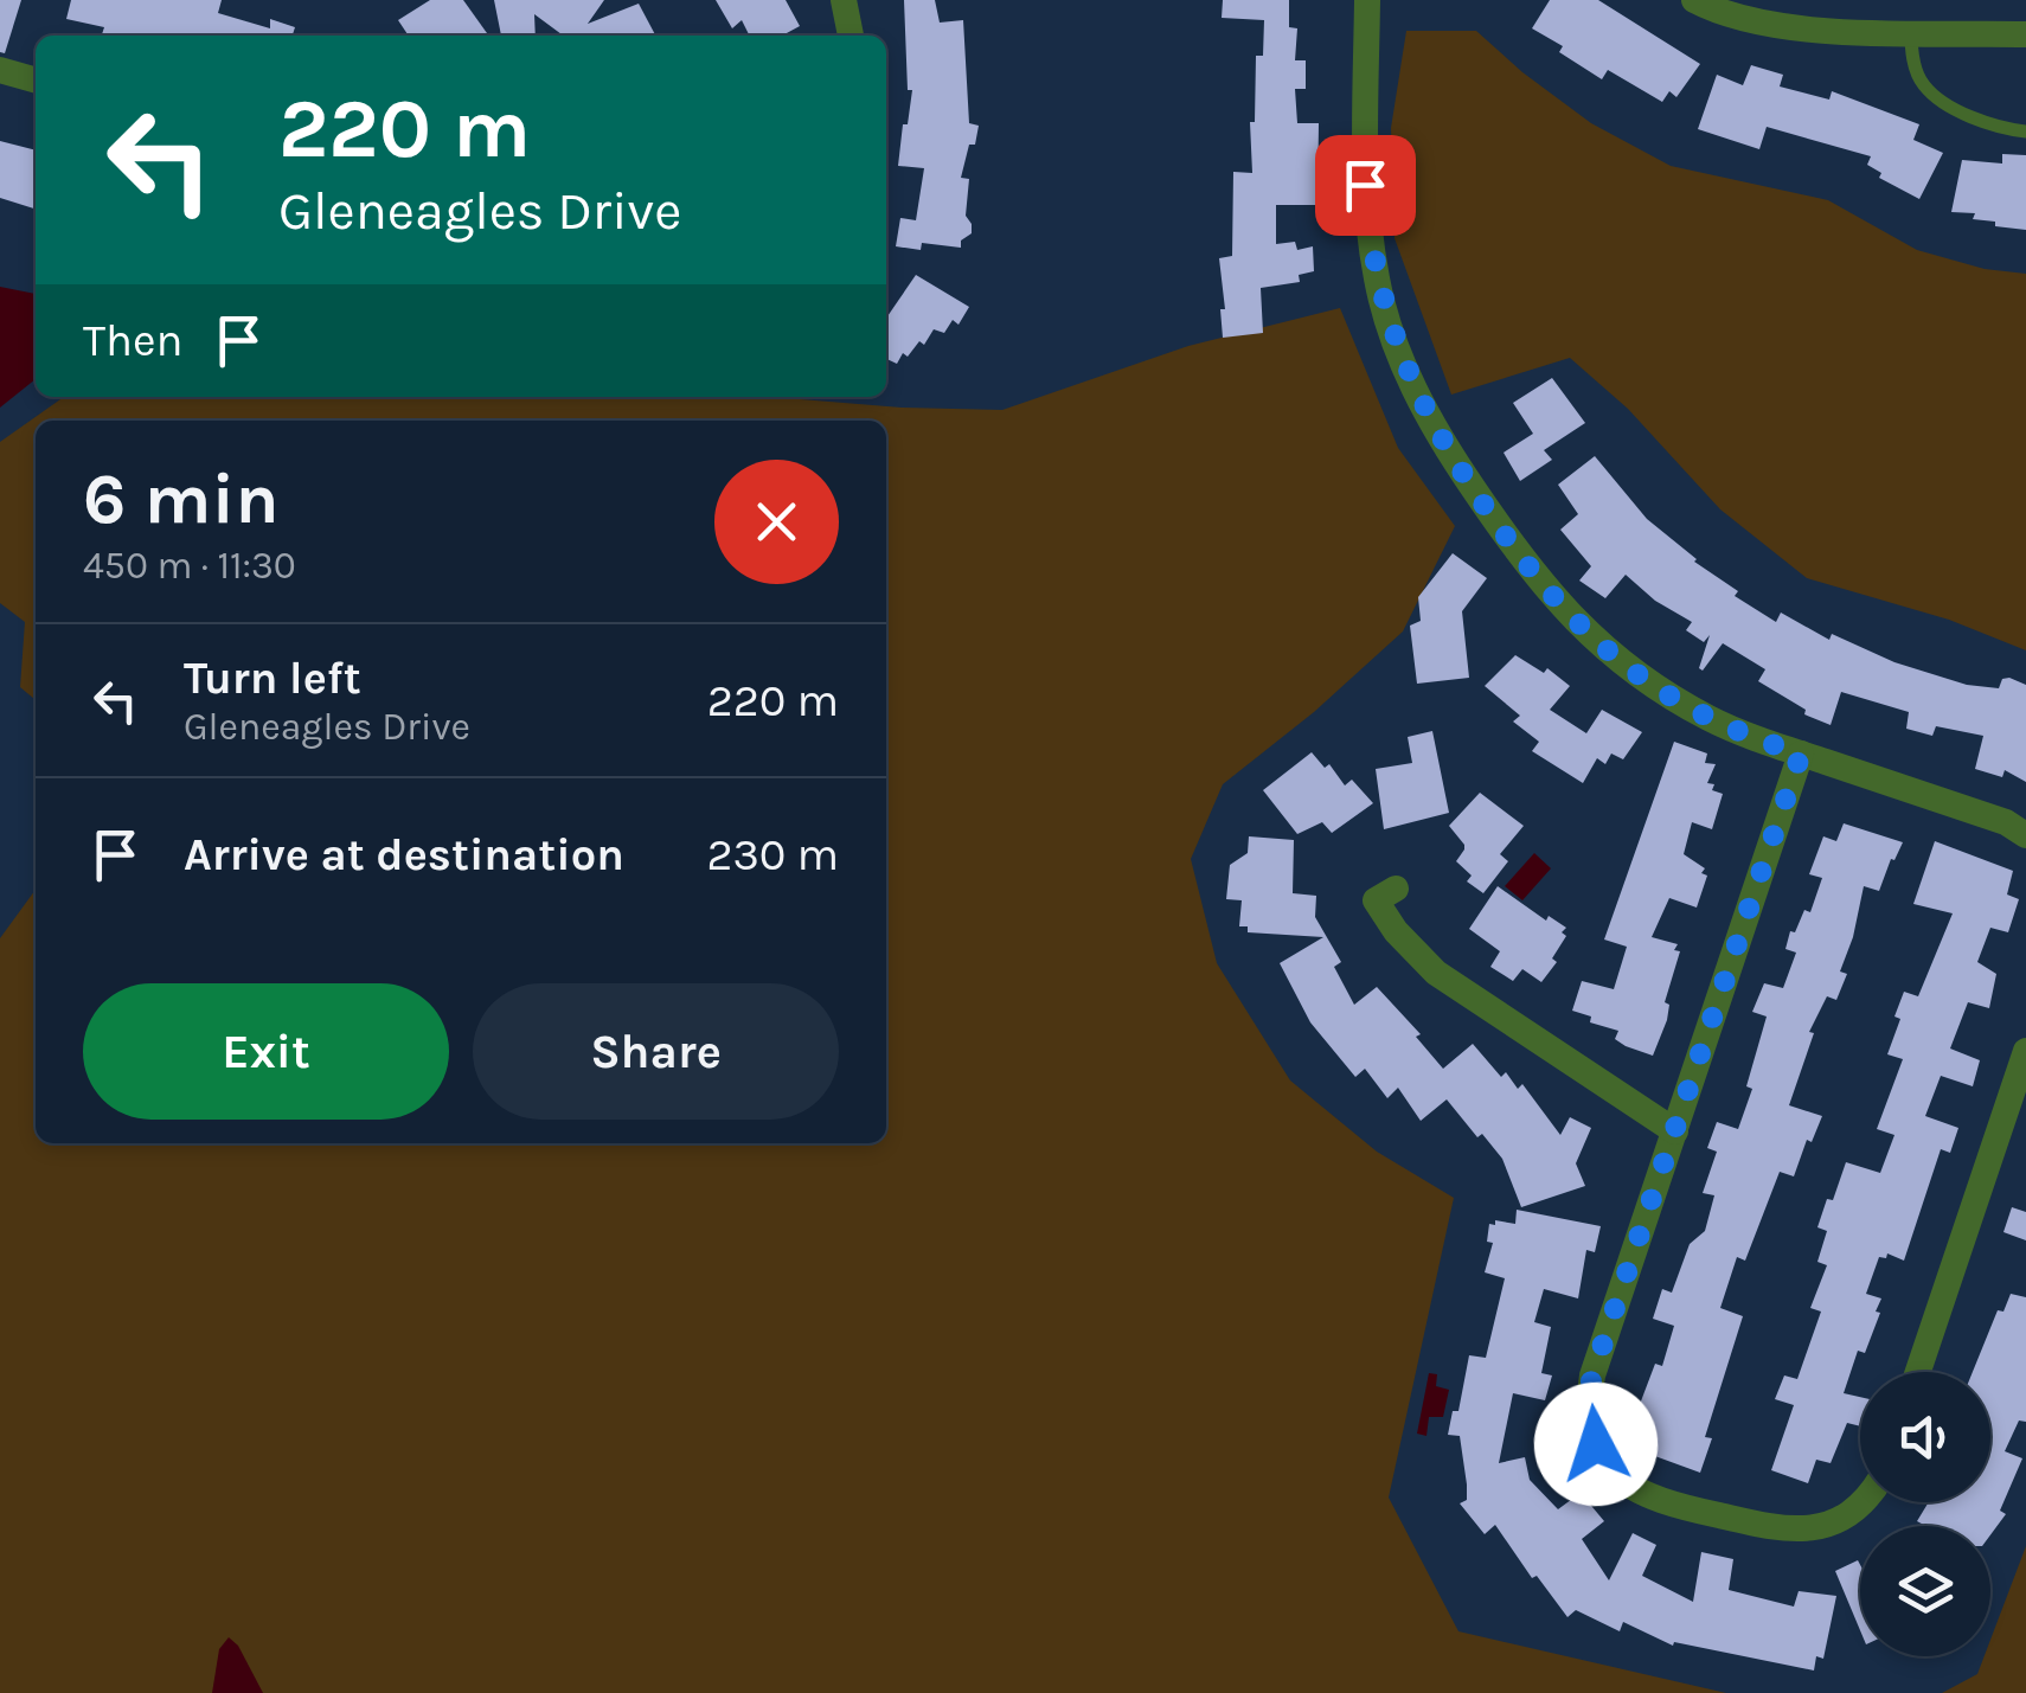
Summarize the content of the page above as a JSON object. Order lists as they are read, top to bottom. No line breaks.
{"page":{"turn":["220 m","Gleneagles Drive"],"then":"Then","heading":["6 min","450 m · 11:30"],"list":[{"name":"Turn left","note":"Gleneagles Drive","value":"220 m"},{"name":"Arrive at destination","value":"230 m"}],"buttons":["Exit","Share"]}}
